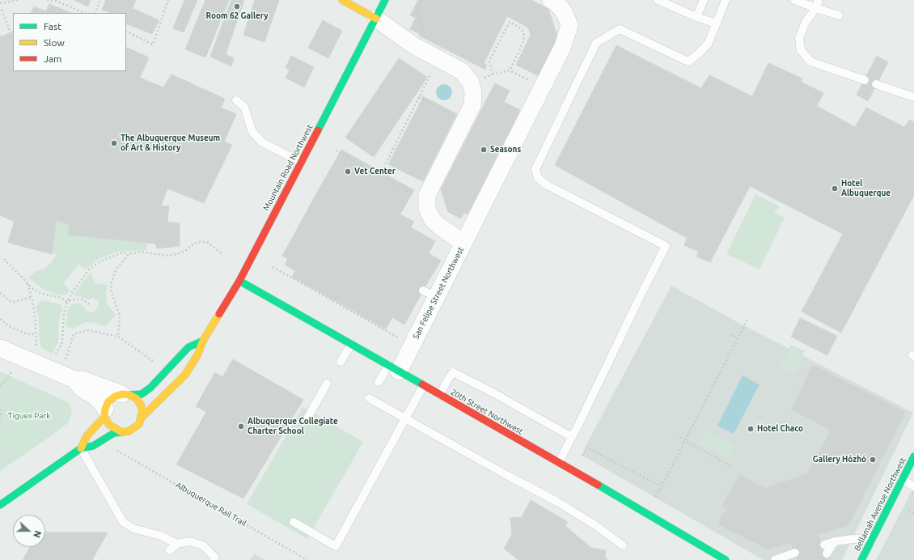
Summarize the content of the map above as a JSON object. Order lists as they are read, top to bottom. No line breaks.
{"streets":{"street":["Mountain Road Northwest","San Felipe Street Northwest","20th Street Northwest","Bellamah Avenue Northwest"],"path":["Albuquerque Rail Trail"]},"crossings":[["Mountain Road Northwest","San Felipe Street Northwest"],["Mountain Road Northwest","20th Street Northwest"],["San Felipe Street Northwest","20th Street Northwest"]],"parks":["Tiguex Park"],"places":["Room 62 Gallery","The Albuquerque Museum of Art & History","Seasons","Vet Center","Hotel Albuquerque","Albuquerque Collegiate Charter School","Hotel Chaco","Gallery Hózhó"],"legend":["Fast","Slow","Jam"],"north":"right"}
